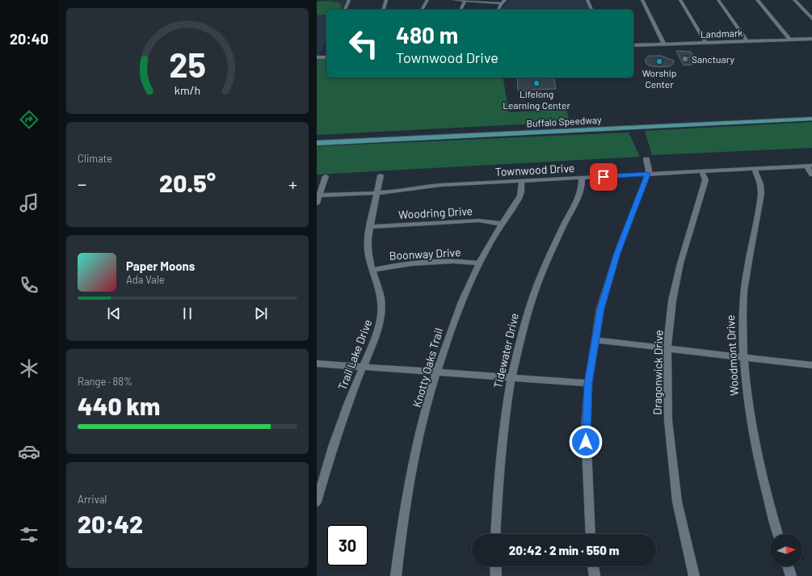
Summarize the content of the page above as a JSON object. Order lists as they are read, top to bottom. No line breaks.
{"streets":{"main road":["Buffalo Speedway"],"street":["Landmark","Townwood Drive","Woodring Drive","Boonway Drive","Tidewater Drive","Trail Lake Drive","Woodmont Drive","Knotty Oaks Trail","Dragonwick Drive"]},"crossings":[["Townwood Drive","Tidewater Drive"],["Townwood Drive","Trail Lake Drive"],["Townwood Drive","Woodmont Drive"],["Townwood Drive","Knotty Oaks Trail"],["Townwood Drive","Dragonwick Drive"],["Woodring Drive","Trail Lake Drive"],["Woodring Drive","Knotty Oaks Trail"],["Boonway Drive","Trail Lake Drive"],["Boonway Drive","Knotty Oaks Trail"]],"places":["Sanctuary","Worship Center","Lifelong Learning Center"],"north":"right","page":{"tabs":"20:40","turn":["480 m","Townwood Drive"],"tile":["Climate",["Range · 88%","440 km"],["Arrival","20:42"]],"heat":["−","20.5°","+"],"song":["Paper Moons","Ada Vale"],"limit":"30","trip":"20:42 · 2 min · 550 m","gauge":["25","km/h"]}}
